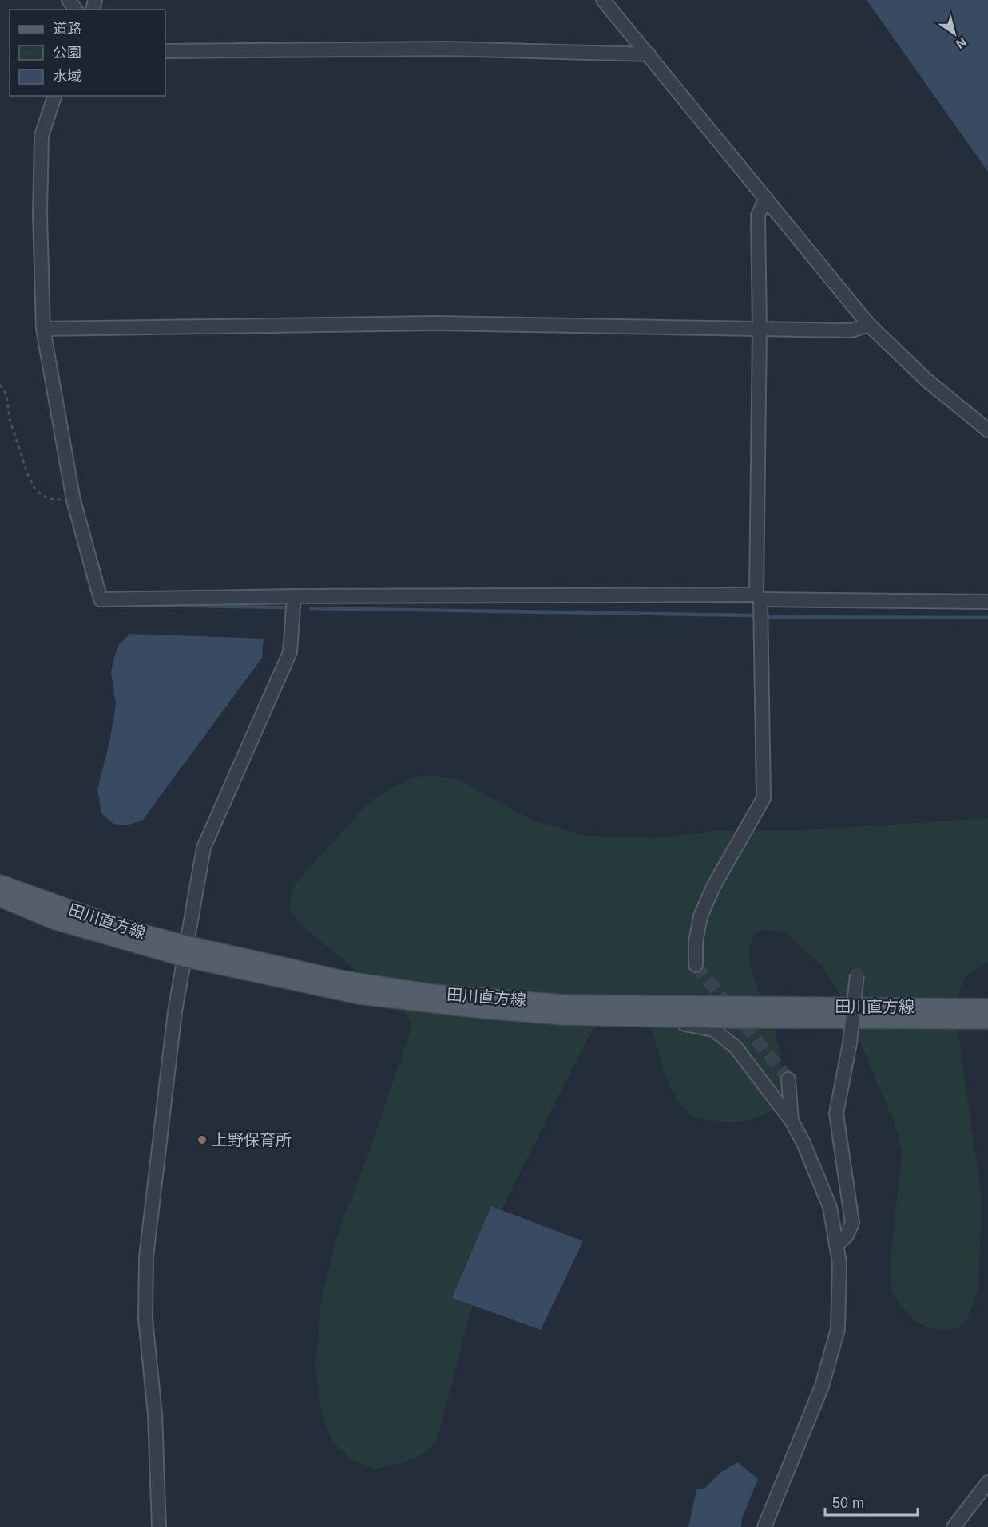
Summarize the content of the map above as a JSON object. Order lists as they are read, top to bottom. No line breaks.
{"streets":{"main road":["田川直方線"]},"places":["上野保育所"],"legend":["道路","公園","水域"],"scale_bar":"50 m","north":"bottom right"}
